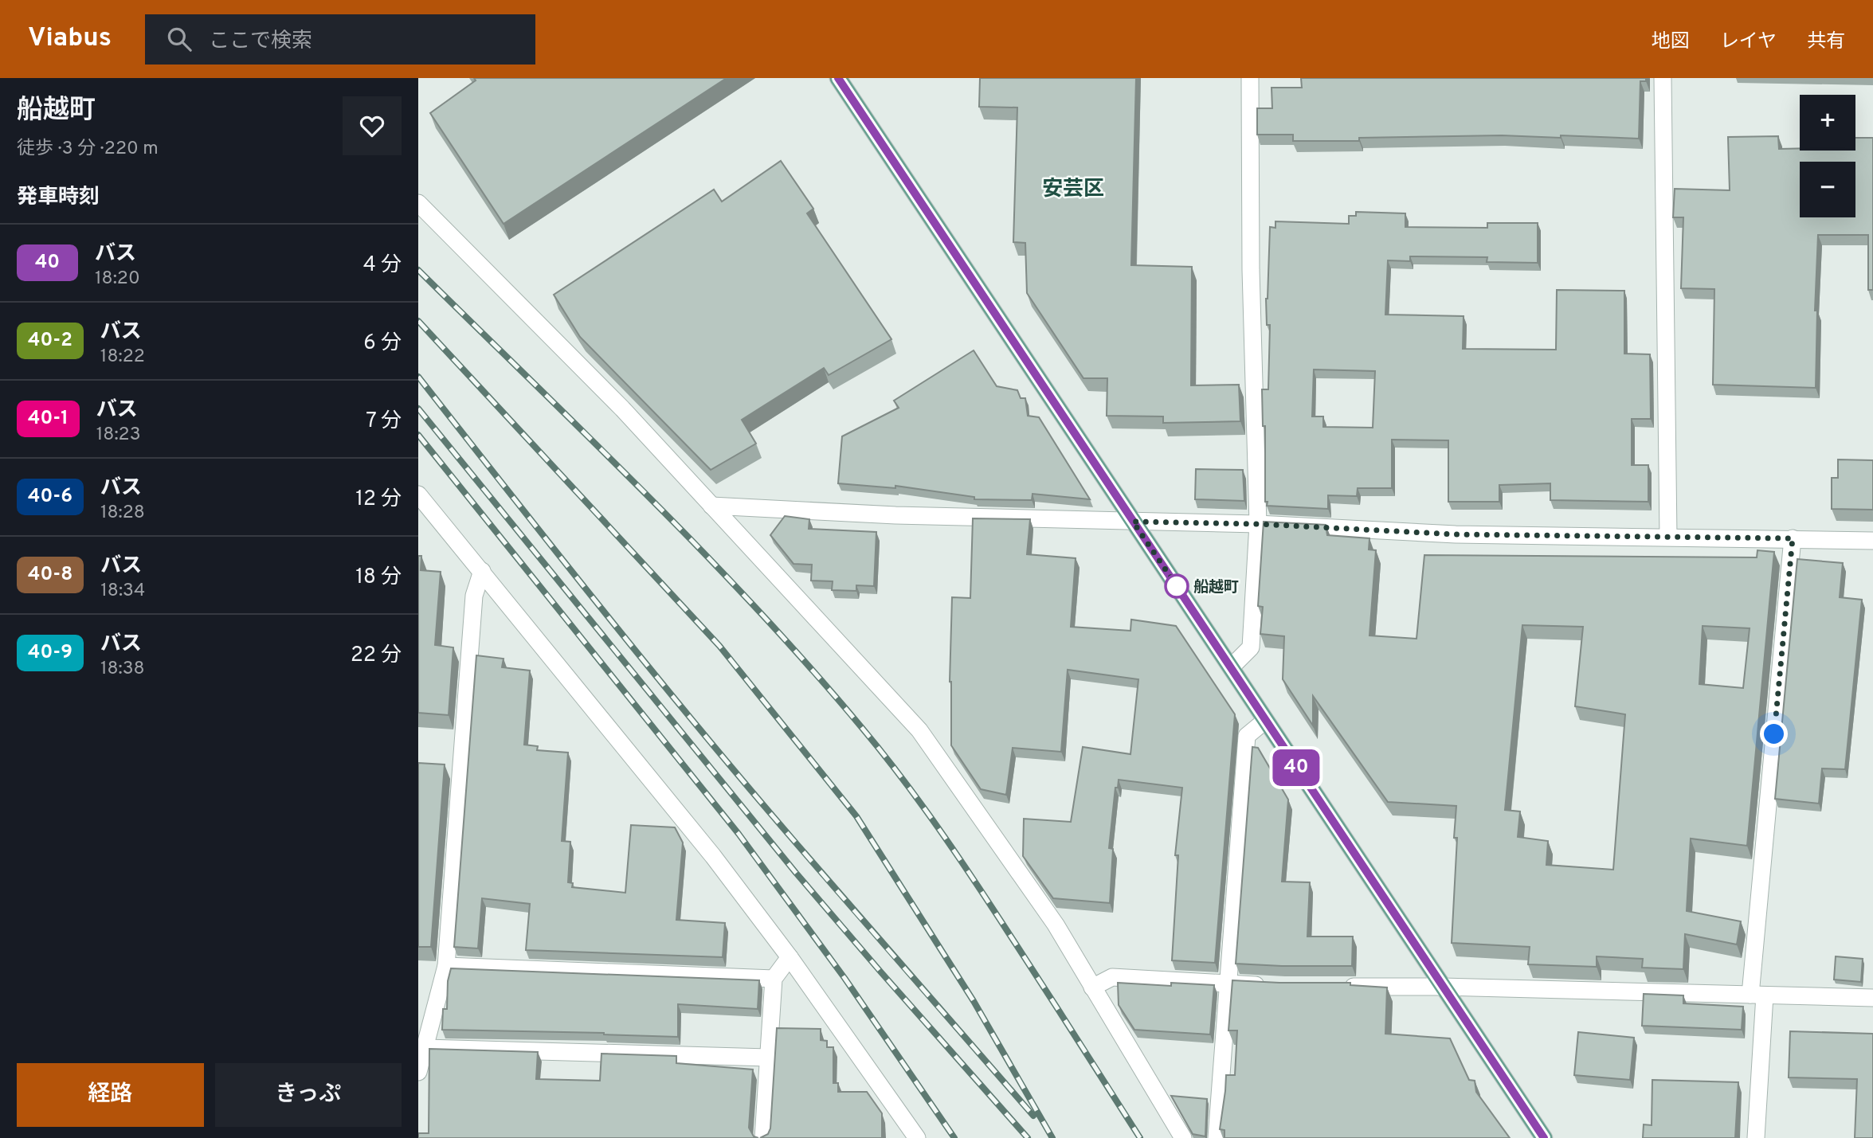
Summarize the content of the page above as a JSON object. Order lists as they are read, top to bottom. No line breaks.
{"districts":["安芸区"],"places":["船越町"],"lines":["bus line 40"],"page":{"header":"Viabus","search":"ここで検索","nav":["地図","レイヤ","共有"],"heading":[["船越町","徒歩 · 3 分 · 220 m"],"発車時刻"],"on_map":"40","map_buttons":["+","−"],"list":[{"mark":"40","name":"バス","note":"18:20","value":"4 分"},{"mark":"40-2","name":"バス","note":"18:22","value":"6 分"},{"mark":"40-1","name":"バス","note":"18:23","value":"7 分"},{"mark":"40-6","name":"バス","note":"18:28","value":"12 分"},{"mark":"40-8","name":"バス","note":"18:34","value":"18 分"},{"mark":"40-9","name":"バス","note":"18:38","value":"22 分"}],"buttons":["経路","きっぷ"]}}
